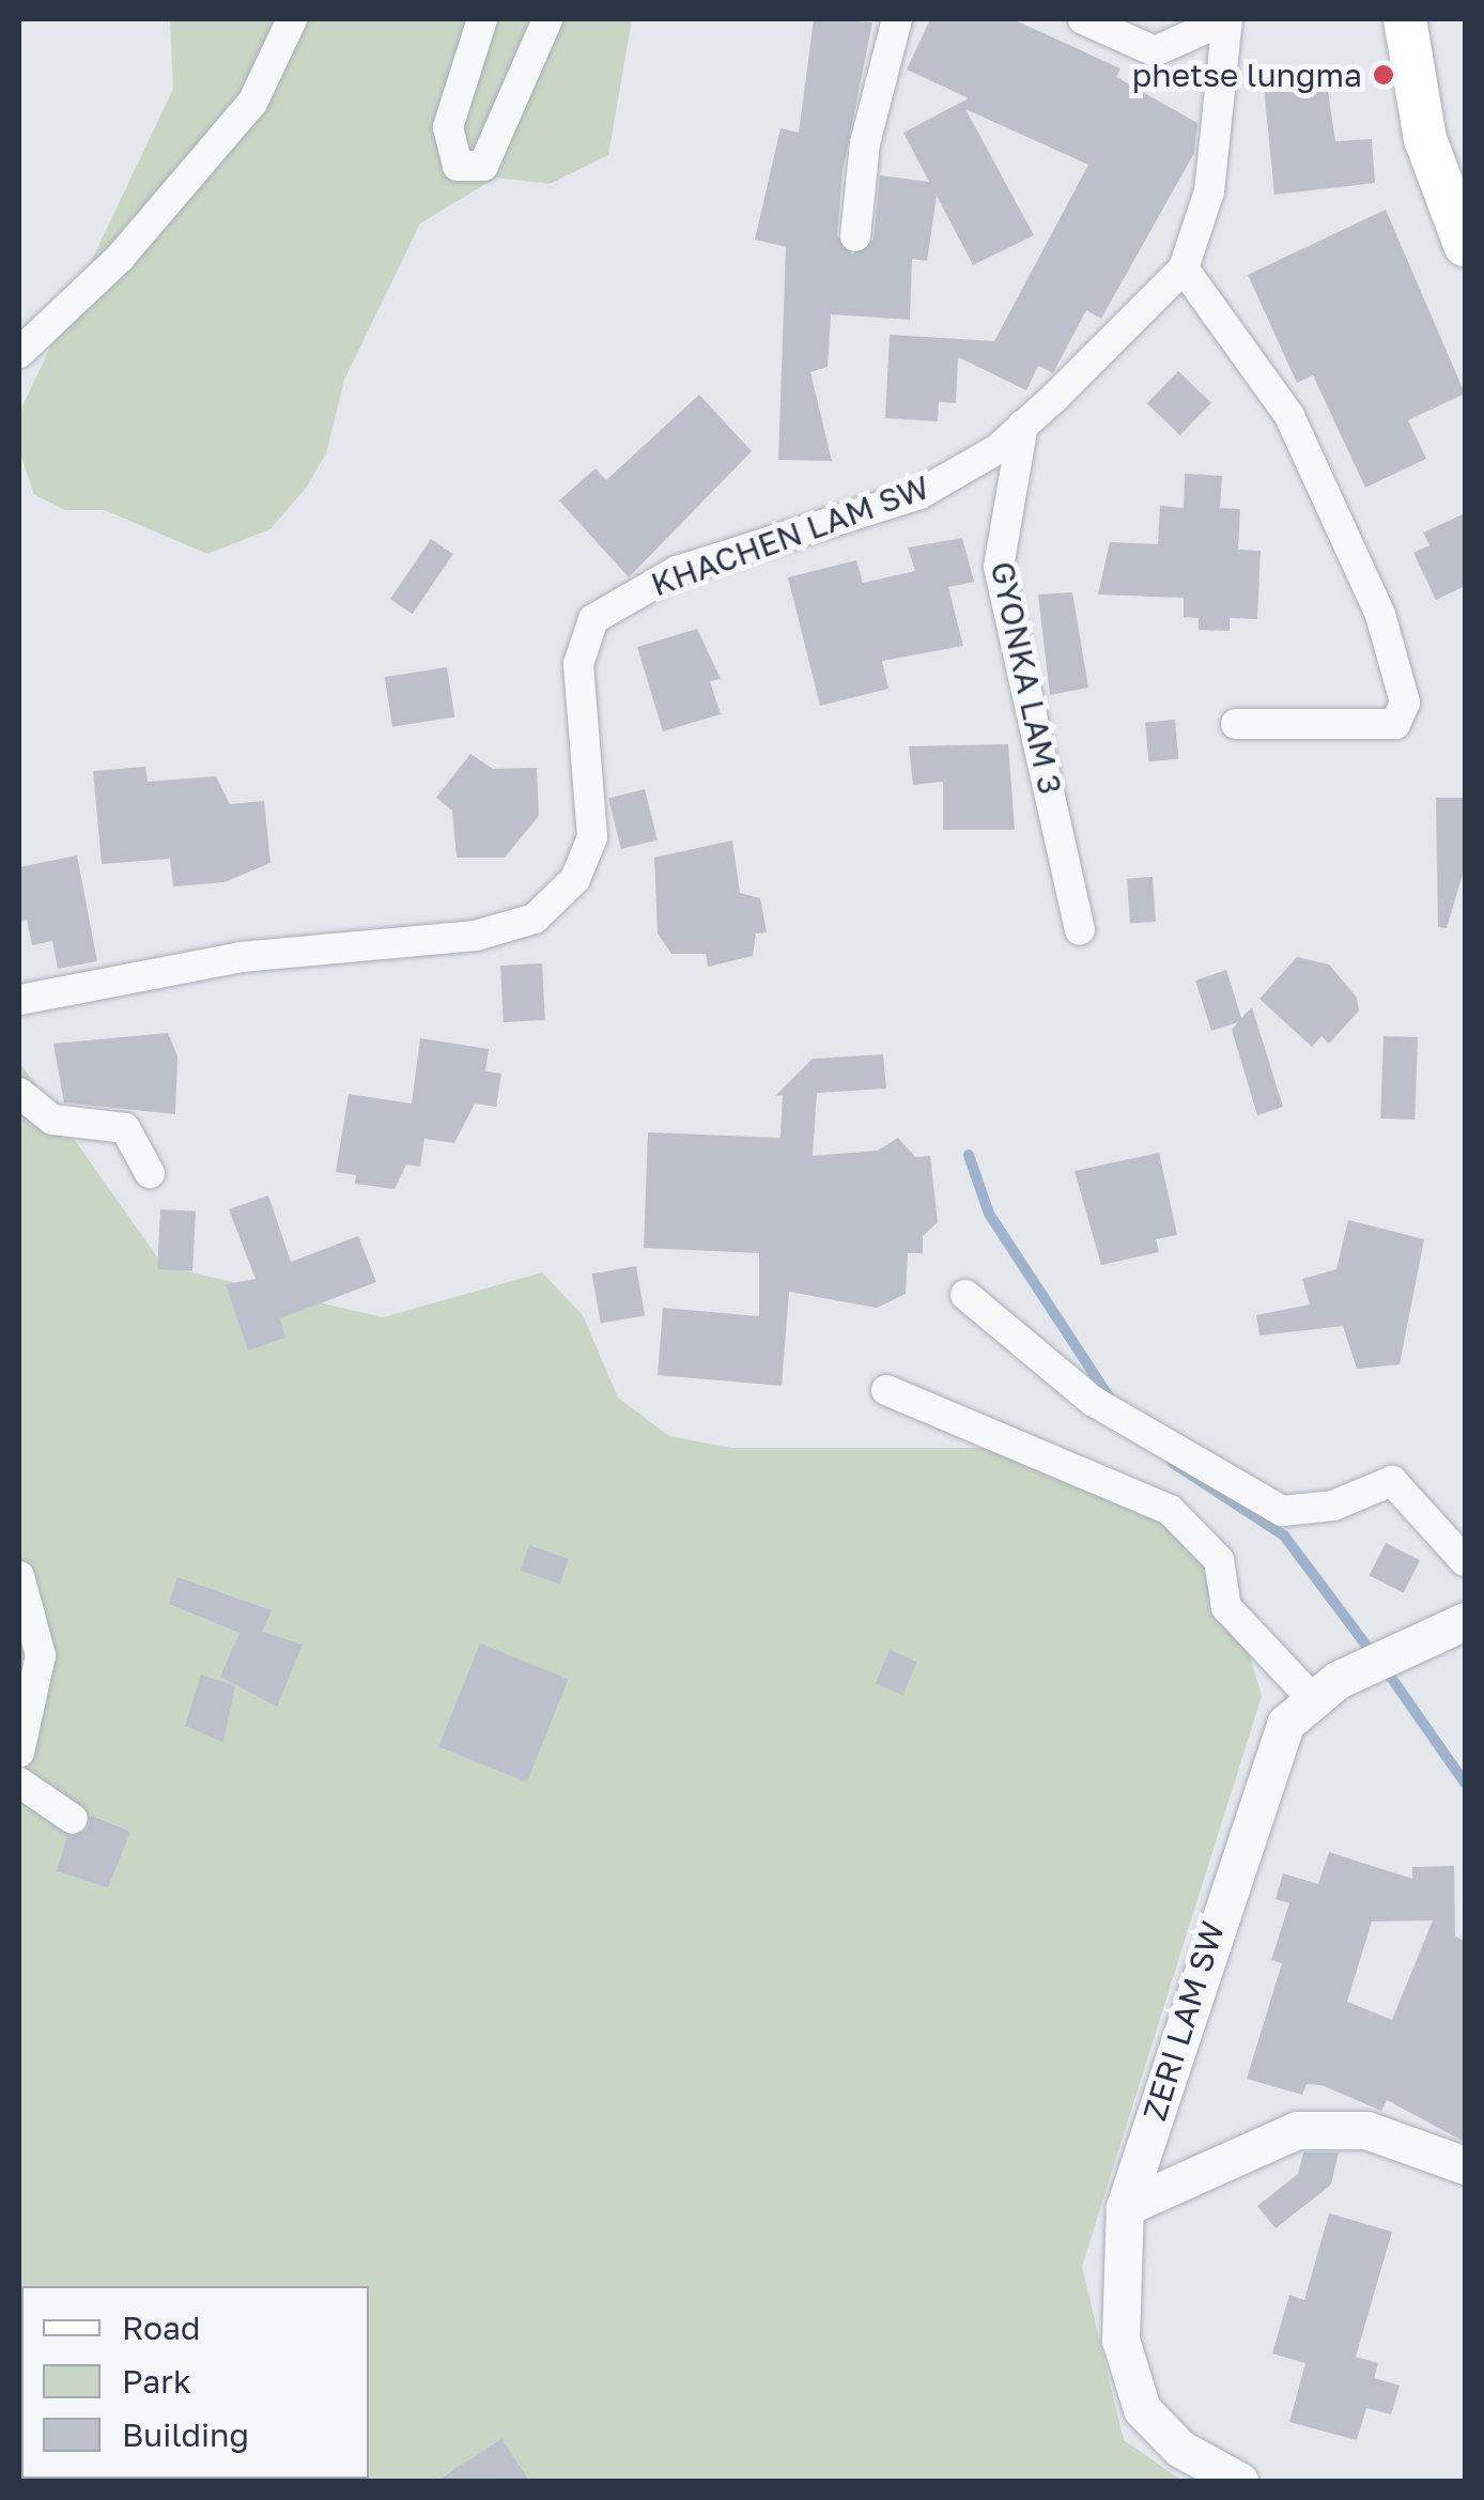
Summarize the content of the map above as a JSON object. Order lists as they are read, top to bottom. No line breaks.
{"streets":{"street":["KHACHEN LAM SW","GYONKA LAM 3","ZERI LAM SW"]},"crossings":[["KHACHEN LAM SW","GYONKA LAM 3"]],"places":["phetse lungma"],"legend":["Road","Park","Building"]}
